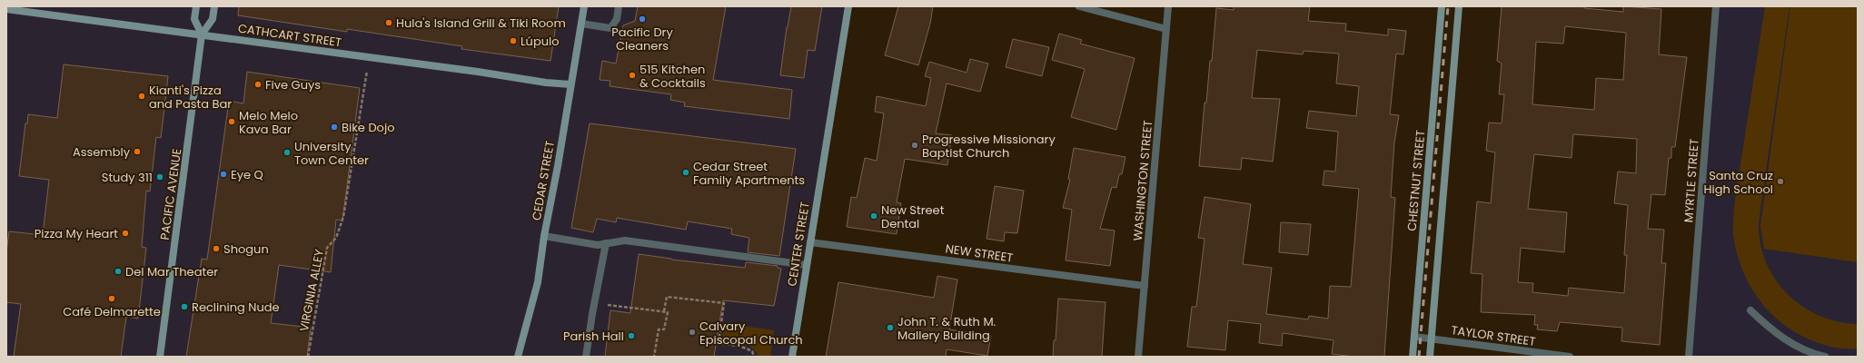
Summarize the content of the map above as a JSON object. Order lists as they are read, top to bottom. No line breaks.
{"streets":{"street":["CATHCART STREET","CEDAR STREET","WASHINGTON STREET","CHESTNUT STREET","MYRTLE STREET","PACIFIC AVENUE","CENTER STREET","NEW STREET","TAYLOR STREET"],"path":["VIRGINIA ALLEY"]},"crossings":[["CATHCART STREET","CEDAR STREET"],["CATHCART STREET","PACIFIC AVENUE"],["CATHCART STREET","VIRGINIA ALLEY"],["WASHINGTON STREET","NEW STREET"],["CHESTNUT STREET","TAYLOR STREET"],["CENTER STREET","NEW STREET"]],"places":["Pacific Dry Cleaners","Hula's Island Grill & Tiki Room","Lúpulo","515 Kitchen & Cocktails","Five Guys","Kianti's Pizza and Pasta Bar","Melo Melo Kava Bar","Bike Dojo","Progressive Missionary Baptist Church","Assembly","University Town Center","Cedar Street Family Apartments","Eye Q","Study 311","Santa Cruz High School","New Street Dental","Pizza My Heart","Shogun","Del Mar Theater","Café Delmarette","Reclining Nude","John T. & Ruth M. Mallery Building","Calvary Episcopal Church","Parish Hall"]}
